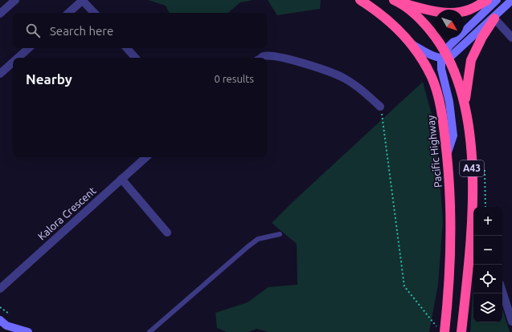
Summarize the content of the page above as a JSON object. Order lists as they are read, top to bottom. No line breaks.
{"streets":{"highway":["Pacific Highway","A43"],"street":["Kalora Crescent"]},"north":"bottom right","page":{"search":"Search here","heading":["Nearby","0 results"],"map_buttons":["+","−"]}}
